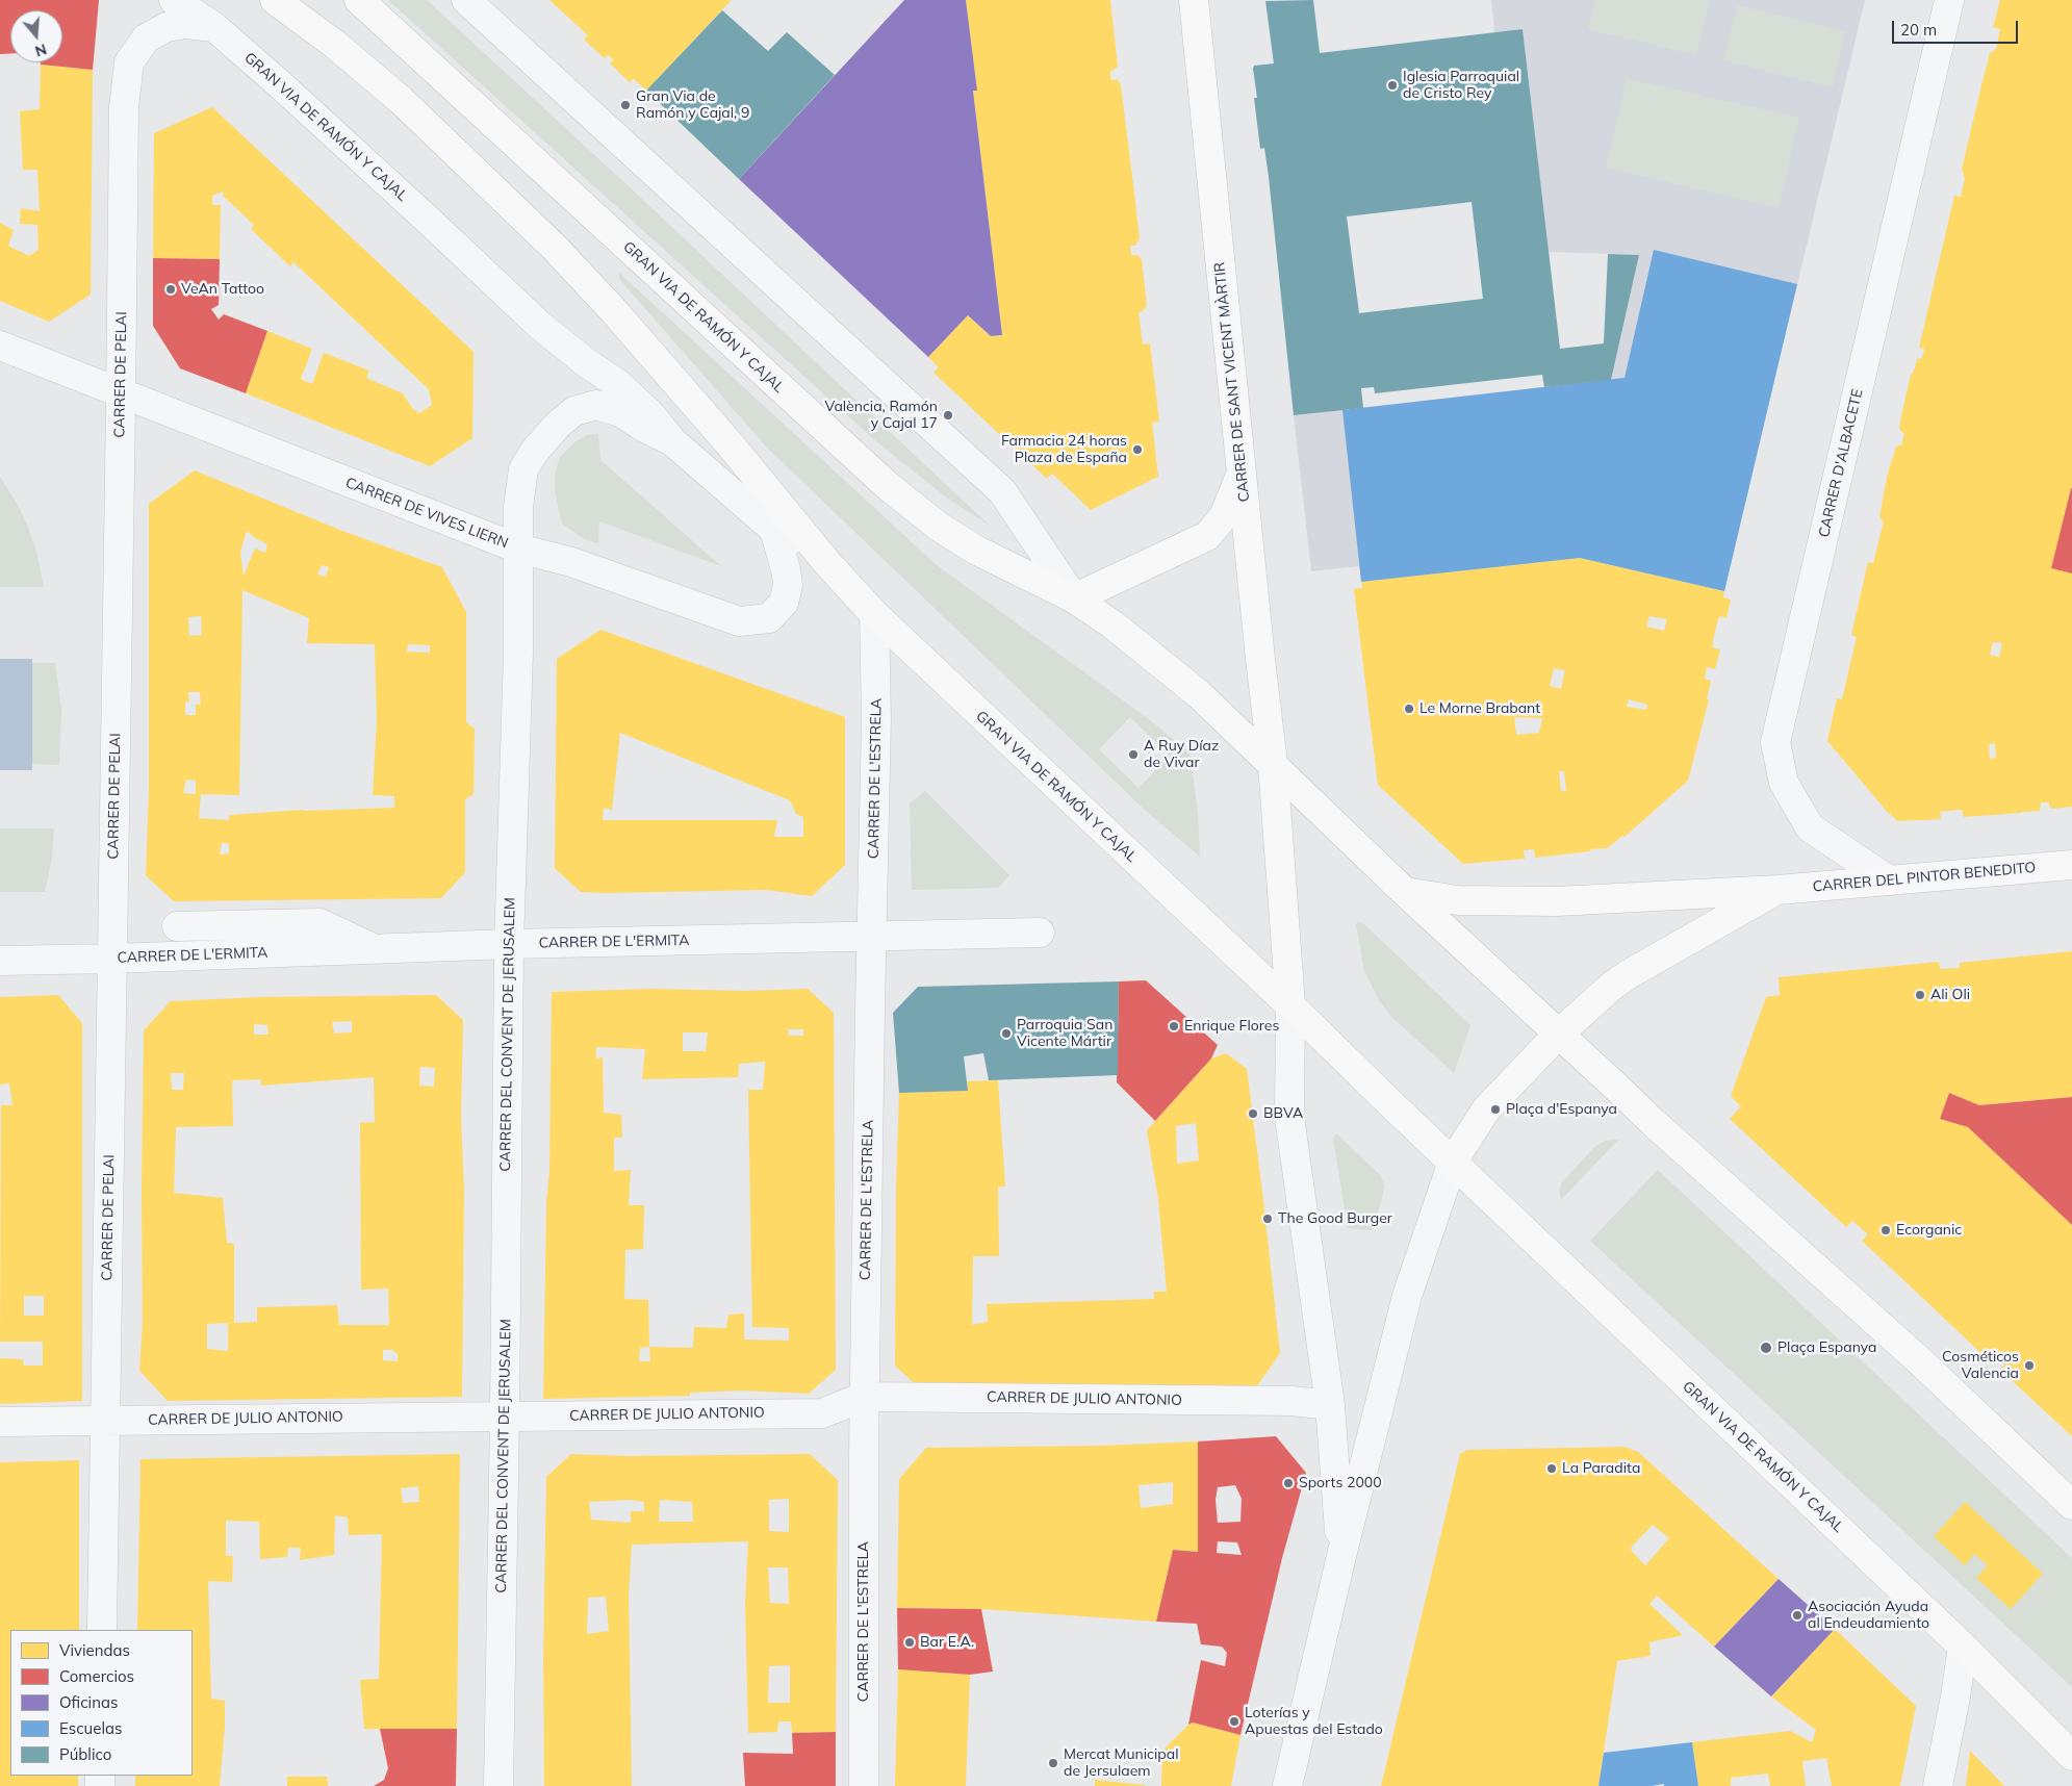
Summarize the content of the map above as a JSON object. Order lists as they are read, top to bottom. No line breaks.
{"streets":{"main road":["GRAN VIA DE RAMÓN Y CAJAL","CARRER DE SANT VICENT MÀRTIR","CARRER DEL PINTOR BENEDITO"],"street":["CARRER DE PELAI","CARRER D'ALBACETE","CARRER DE VIVES LIERN","CARRER DE L'ESTRELA","CARRER DE L'ERMITA","CARRER DEL CONVENT DE JERUSALEM","CARRER DE JULIO ANTONIO"]},"crossings":[["GRAN VIA DE RAMÓN Y CAJAL","CARRER DE PELAI"],["GRAN VIA DE RAMÓN Y CAJAL","CARRER DE SANT VICENT MÀRTIR"],["GRAN VIA DE RAMÓN Y CAJAL","CARRER DE VIVES LIERN"],["GRAN VIA DE RAMÓN Y CAJAL","CARRER DE L'ESTRELA"],["GRAN VIA DE RAMÓN Y CAJAL","CARRER DEL CONVENT DE JERUSALEM"],["CARRER DE PELAI","CARRER DE VIVES LIERN"],["CARRER DE PELAI","CARRER DE L'ERMITA"],["CARRER DE PELAI","CARRER DE JULIO ANTONIO"],["CARRER D'ALBACETE","CARRER DEL PINTOR BENEDITO"],["CARRER DE VIVES LIERN","CARRER DEL CONVENT DE JERUSALEM"],["CARRER DE L'ESTRELA","CARRER DE L'ERMITA"],["CARRER DE L'ESTRELA","CARRER DE JULIO ANTONIO"],["CARRER DE L'ERMITA","CARRER DEL CONVENT DE JERUSALEM"],["CARRER DEL CONVENT DE JERUSALEM","CARRER DE JULIO ANTONIO"]],"places":["Iglesia Parroquial de Cristo Rey","Gran Via de Ramón y Cajal, 9","VeAn Tattoo","València, Ramón y Cajal 17","Farmacia 24 horas Plaza de España","Le Morne Brabant","A Ruy Díaz de Vivar","Ali Oli","Enrique Flores","Parroquia San Vicente Mártir","Plaça d'Espanya","BBVA","The Good Burger","Ecorganic","Plaça Espanya","Cosméticos Valencia","La Paradita","Sports 2000","Asociación Ayuda al Endeudamiento","Bar E.A.","Loterías y Apuestas del Estado","Mercat Municipal de Jersulaem"],"legend":["Viviendas","Comercios","Oficinas","Escuelas","Público"],"scale_bar":"20 m","north":"bottom"}
